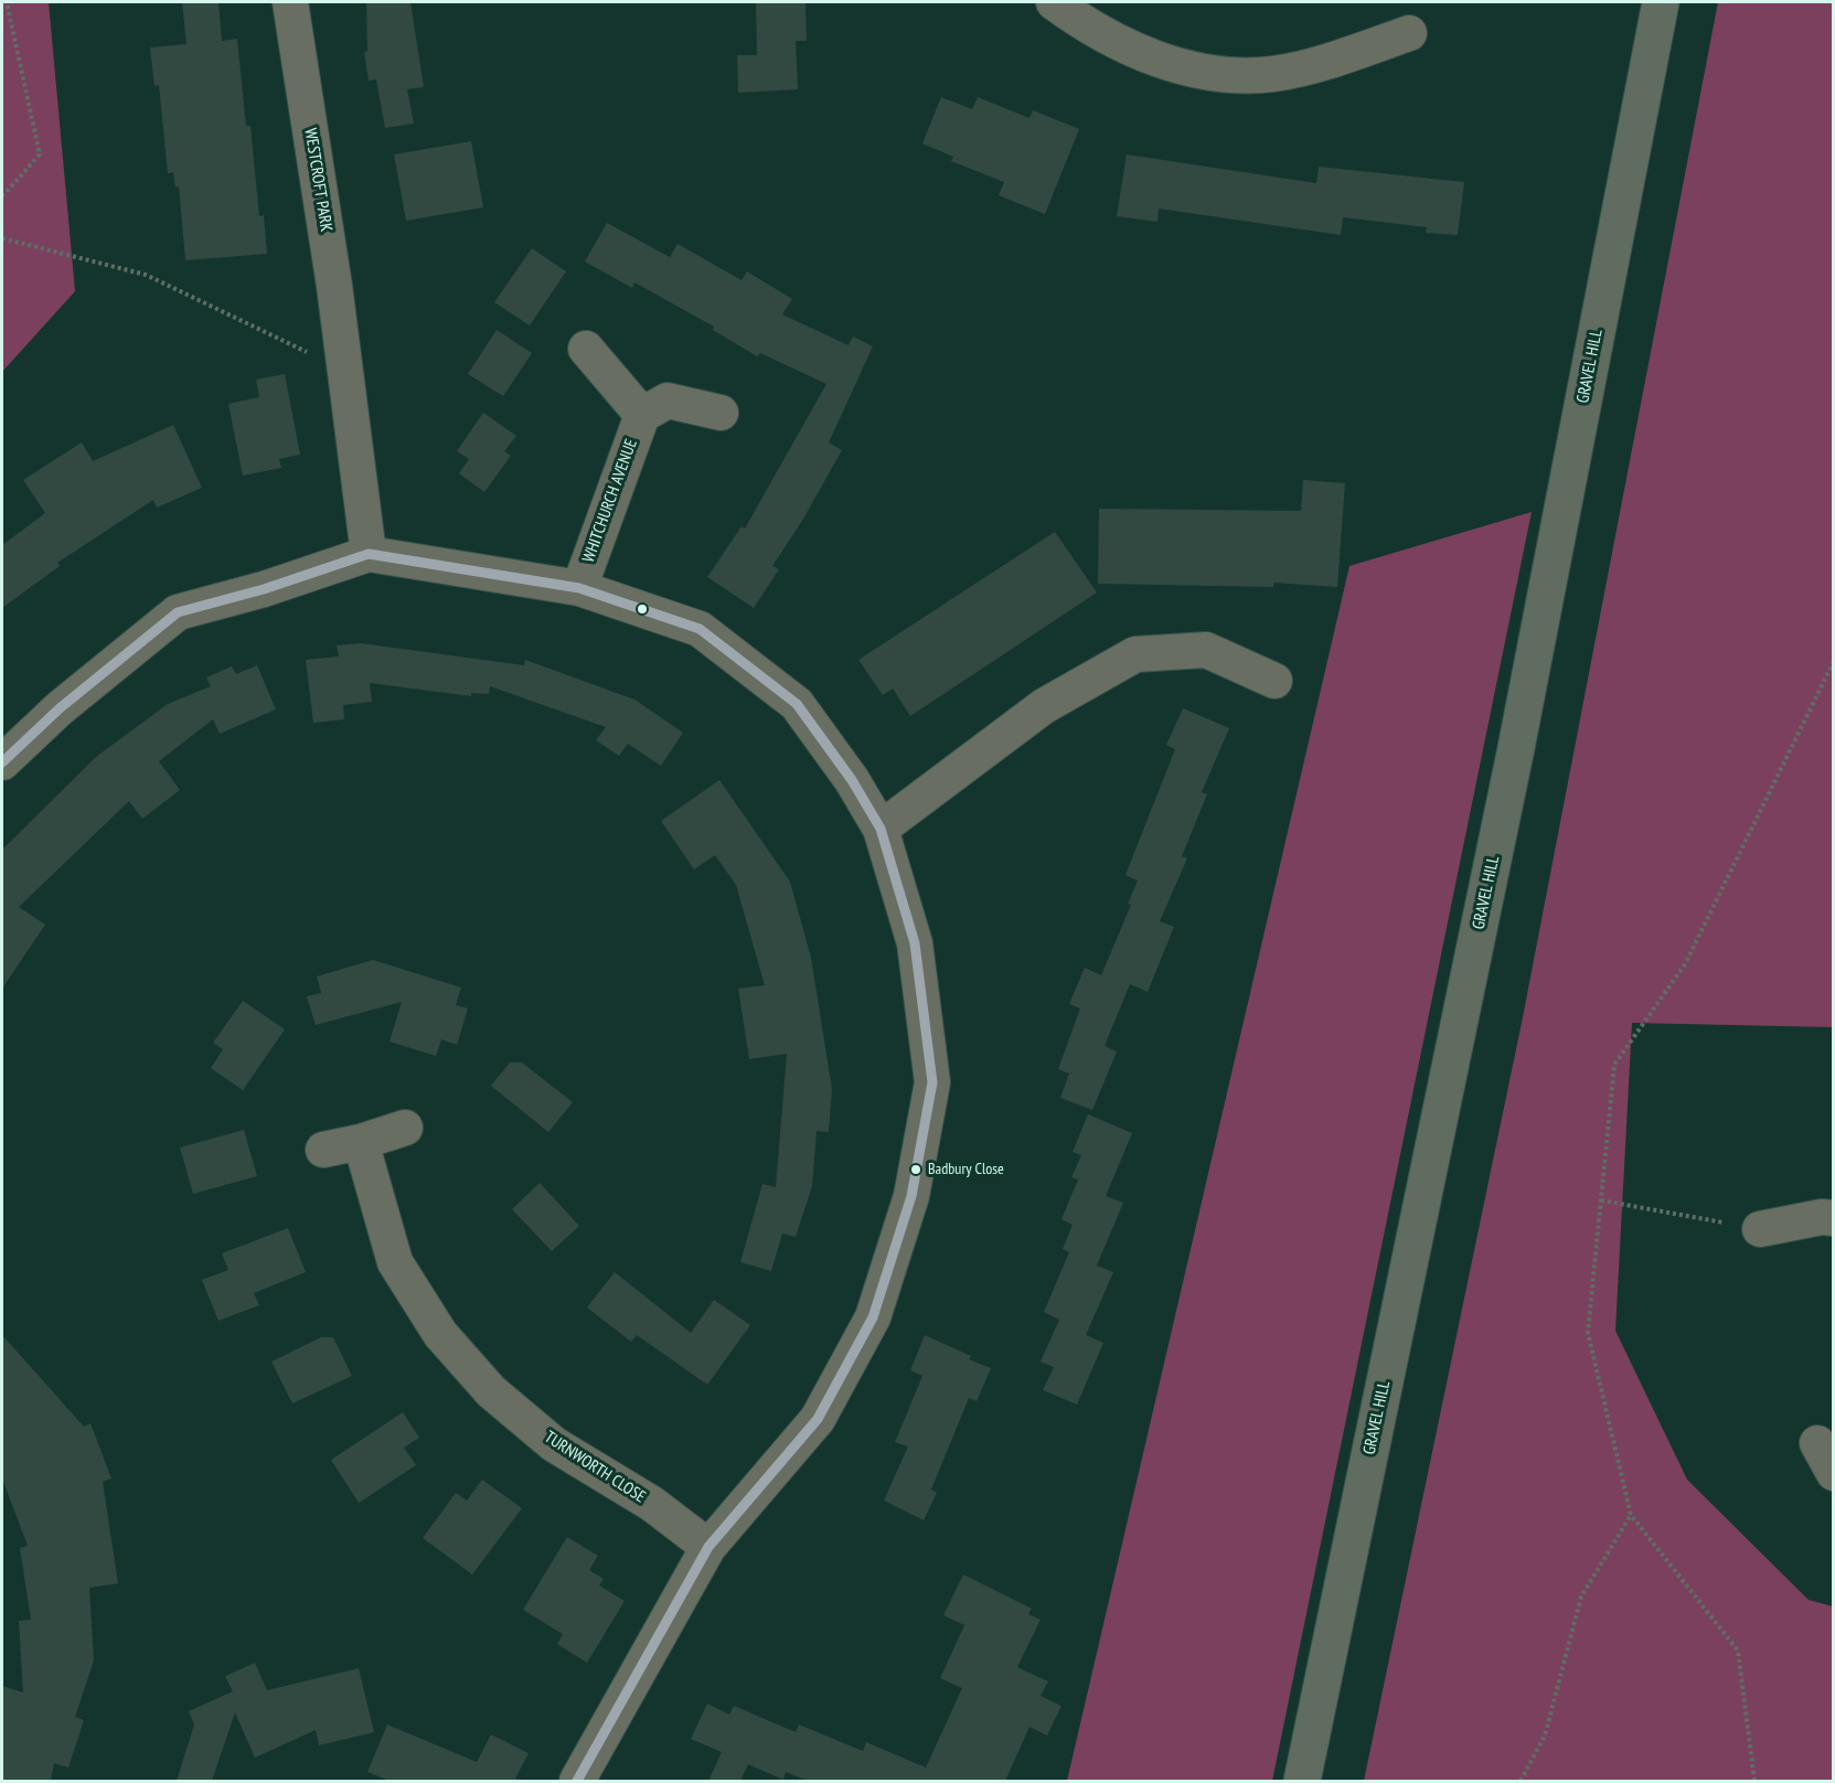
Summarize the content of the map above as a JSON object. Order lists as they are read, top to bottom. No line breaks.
{"streets":{"main road":["GRAVEL HILL"],"street":["WESTCROFT PARK","WHITCHURCH AVENUE","TURNWORTH CLOSE"]},"places":["Badbury Close"]}
